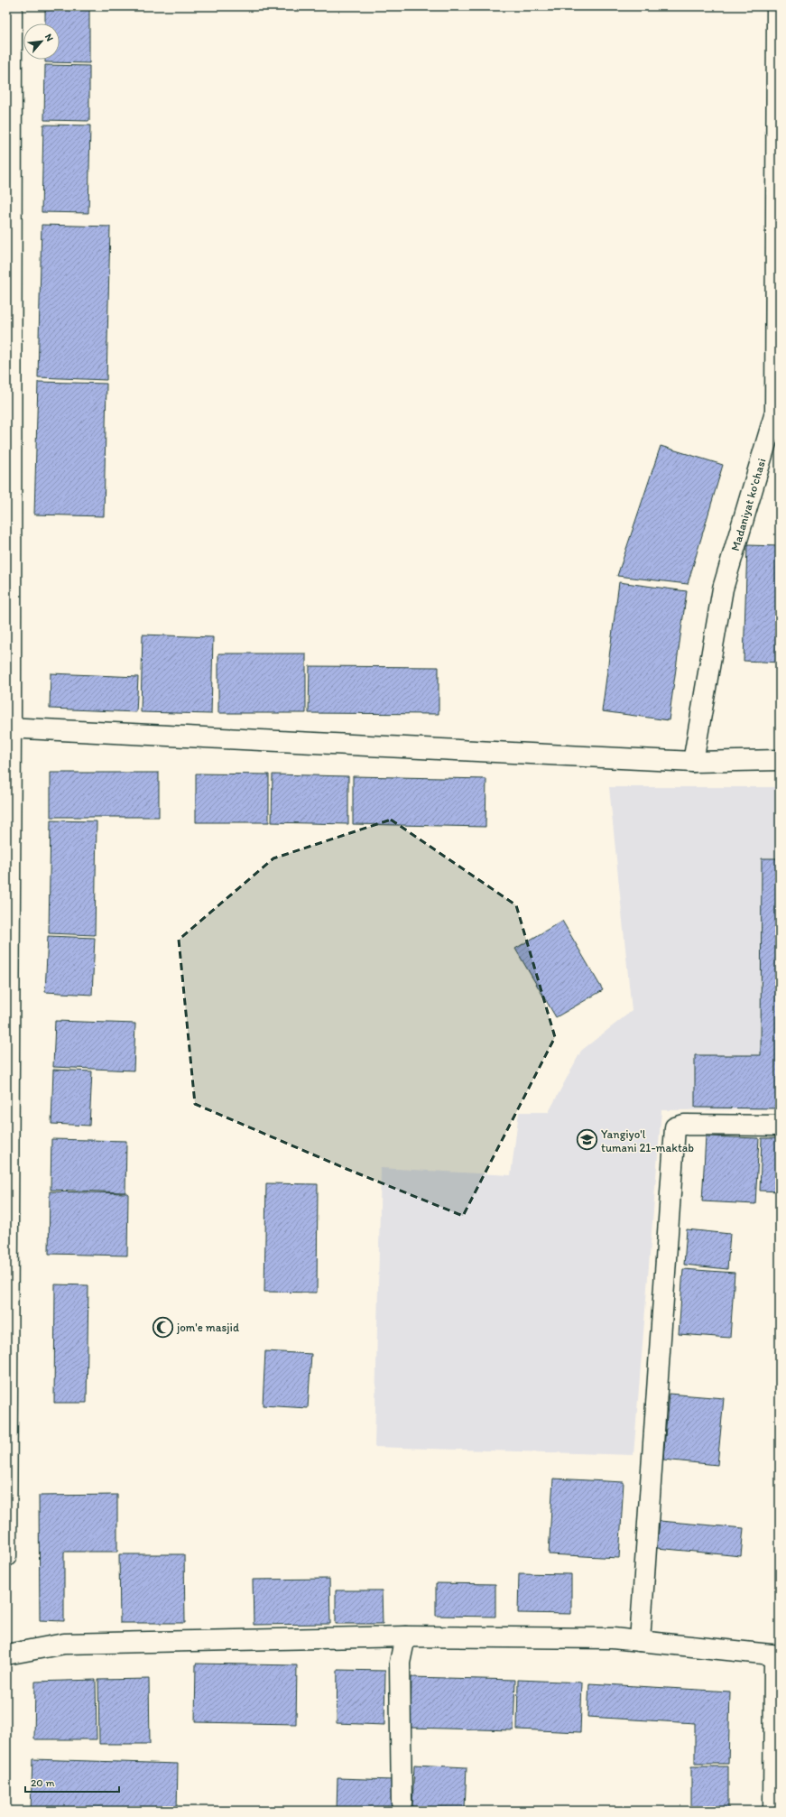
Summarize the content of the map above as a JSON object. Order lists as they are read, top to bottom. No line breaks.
{"streets":{"street":["Madaniyat ko'chasi"]},"places":{"school or university":["Yangiyo'l tumani 21-maktab"],"mosque":["jom'e masjid"]},"scale_bar":"20 m","north":"top right"}
